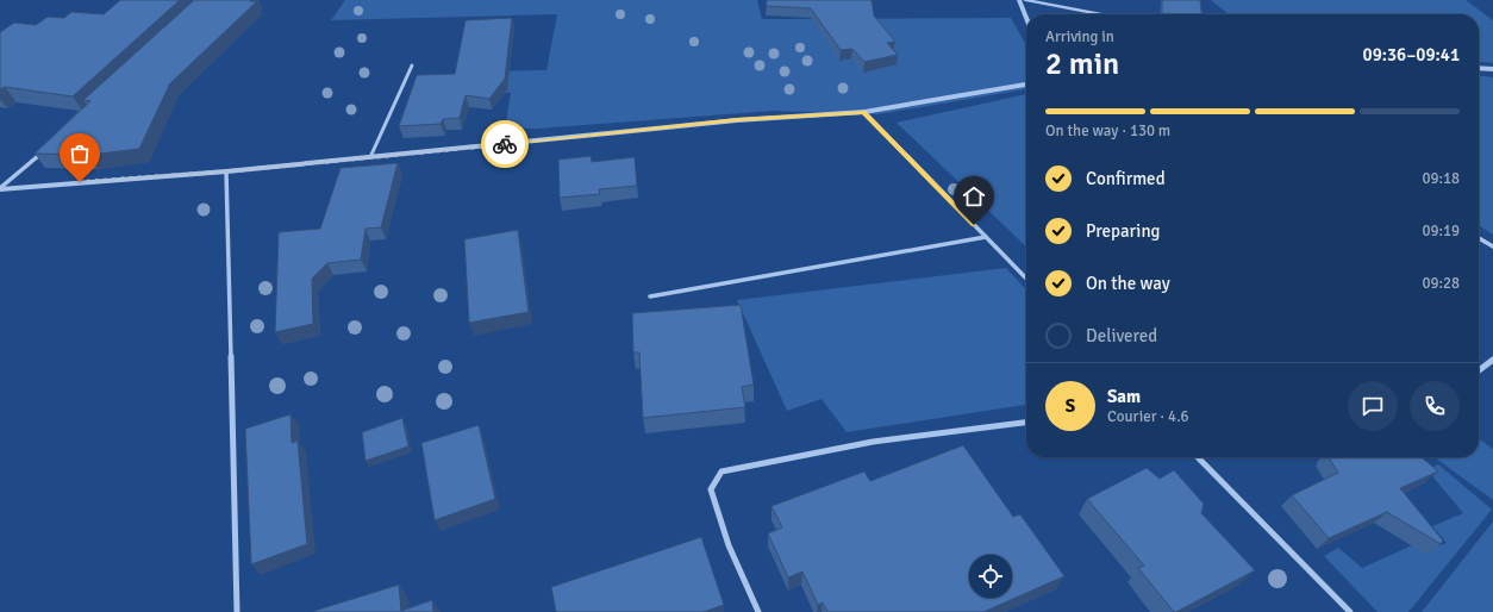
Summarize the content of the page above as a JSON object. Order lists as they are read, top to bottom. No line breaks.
{"page":{"heading":["2 min","Arriving in","09:36–09:41"],"panel":["Sam","Courier · 4.6"],"bar":"On the way · 130 m","list":[["Confirmed","09:18"],["Preparing","09:19"],["On the way","09:28"],"Delivered"],"round":"S"}}
